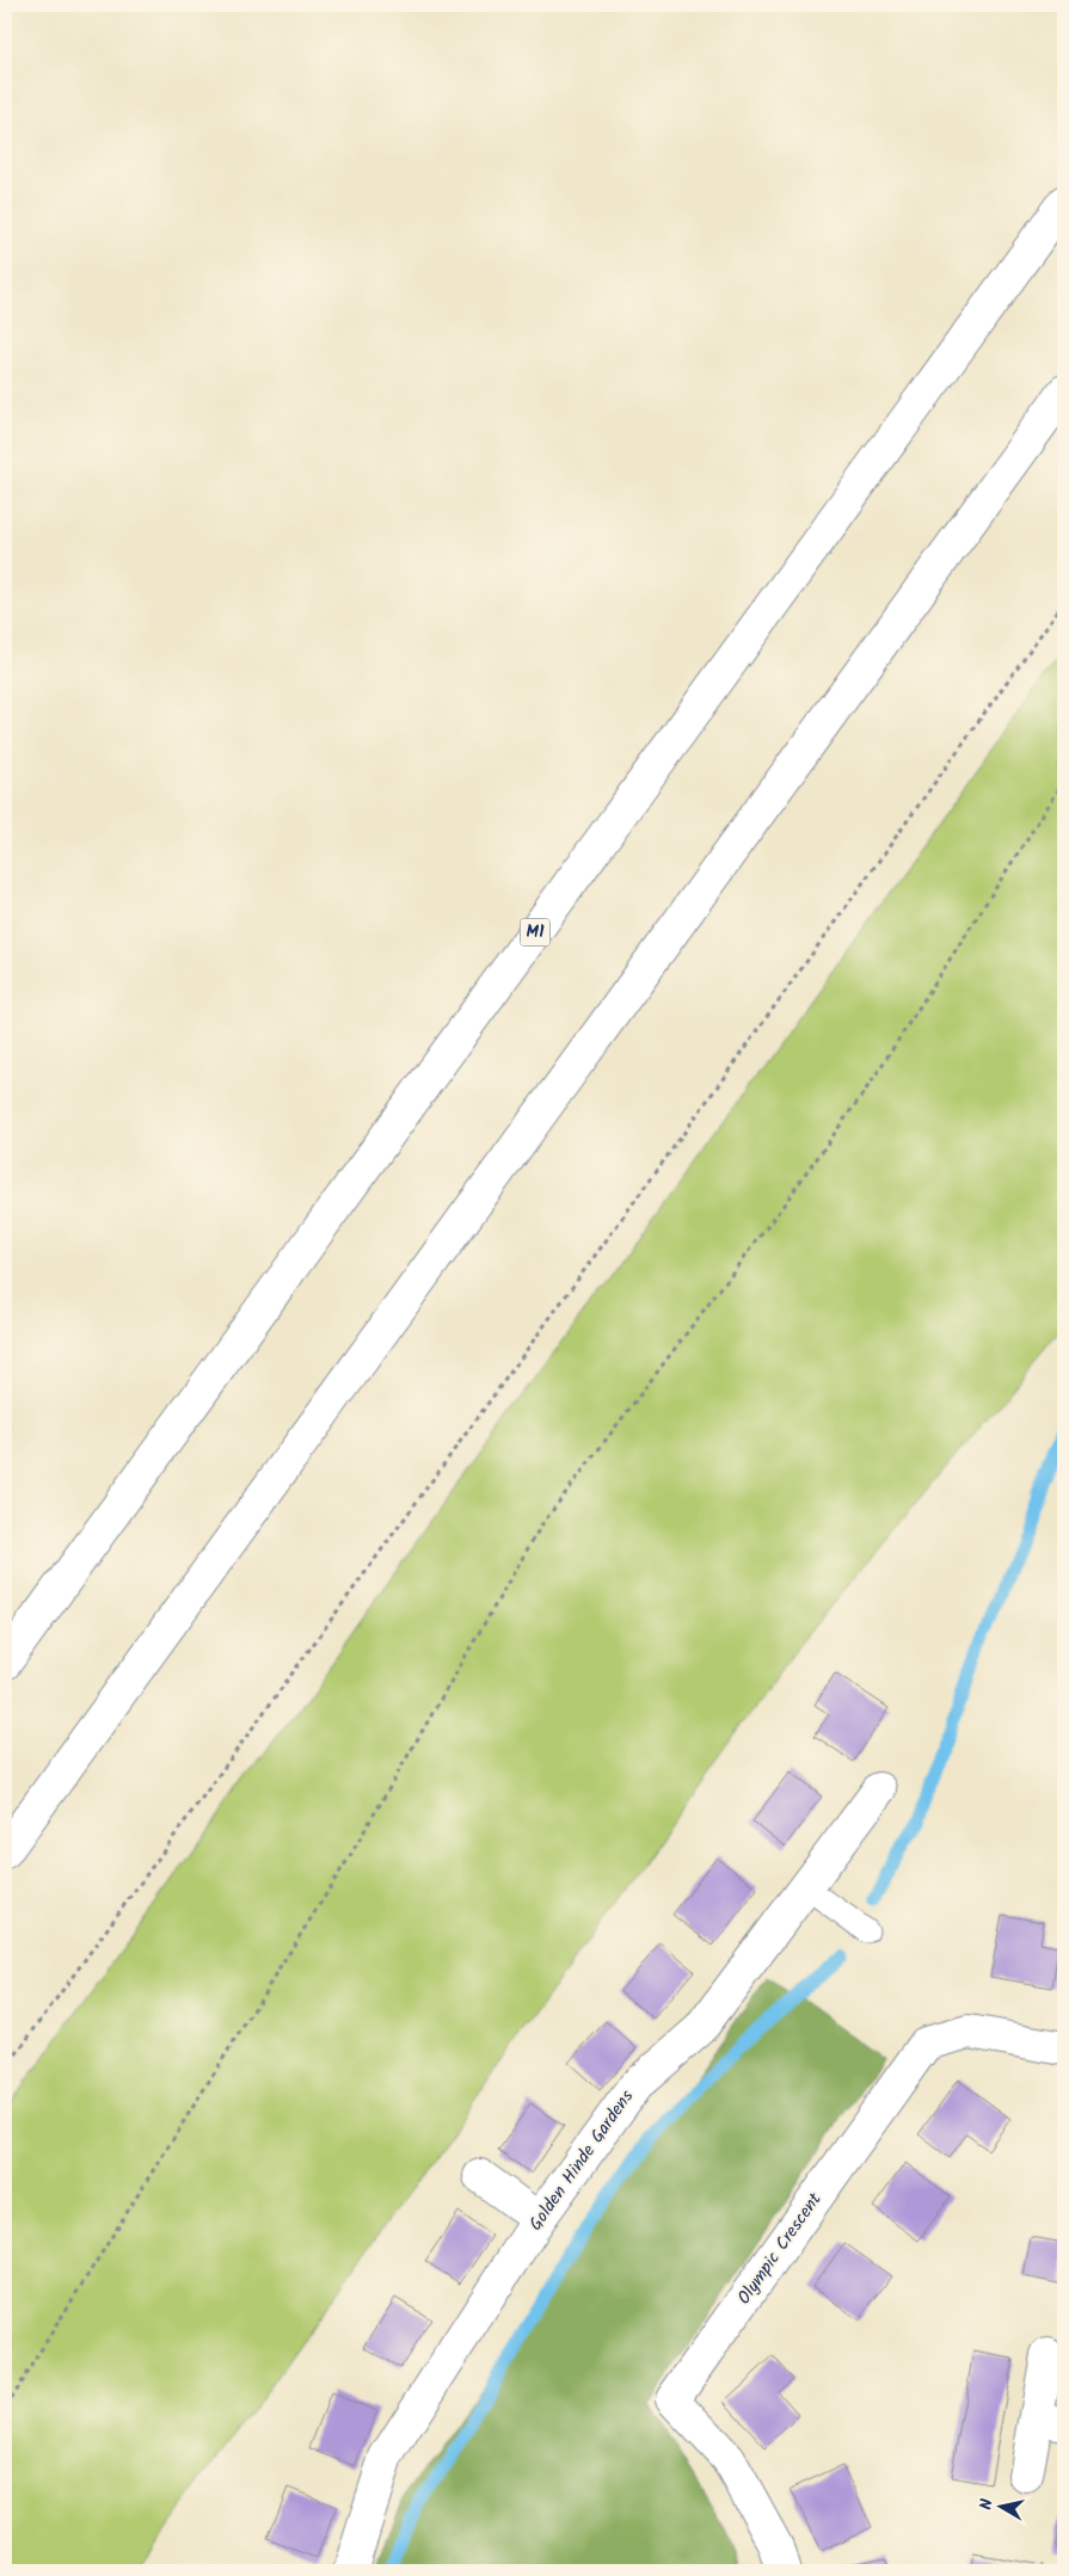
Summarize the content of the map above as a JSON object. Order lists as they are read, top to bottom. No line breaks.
{"streets":{"main road":["M1","Golden Hinde Gardens","Olympic Crescent"]},"north":"left"}
